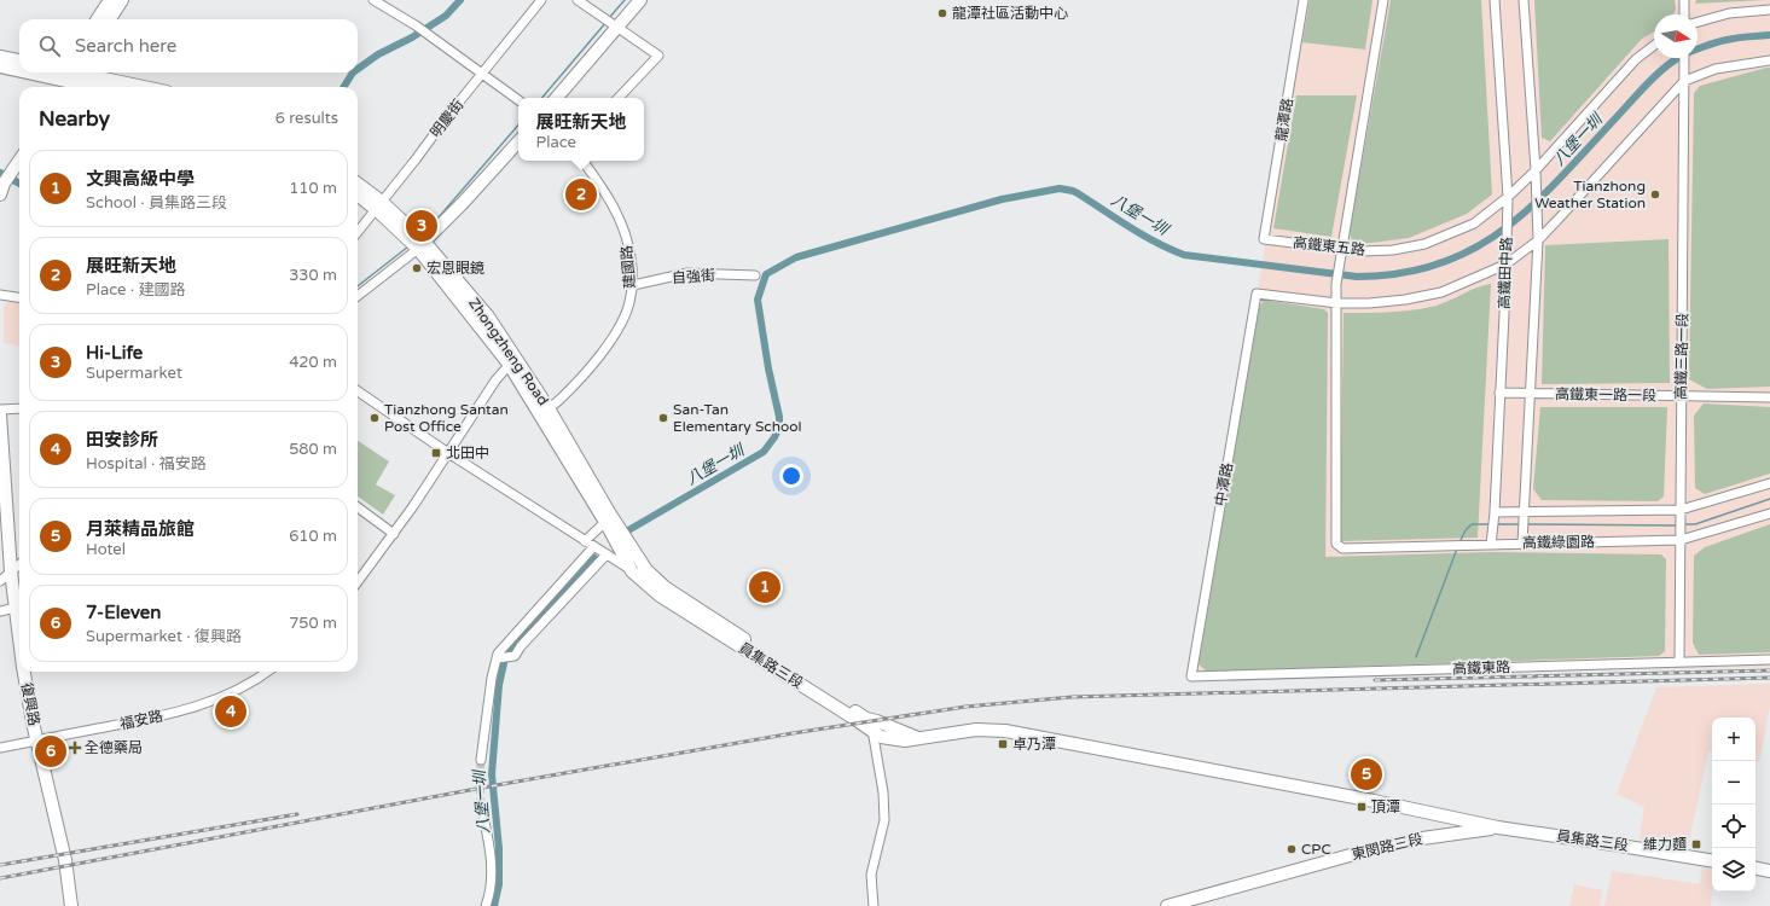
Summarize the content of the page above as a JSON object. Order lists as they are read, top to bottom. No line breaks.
{"streets":{"street":["明慶街","龍潭路","高鐵東五路","建國路","高鐵田中路","自強街","Zhongzheng Road","高鐵三路一段","高鐵東一路一段","中潭路","高鐵綠園路","員集路三段","高鐵東路","復興路","福安路","東閔路三段"]},"crossings":[["明慶街","Zhongzheng Road"],["龍潭路","高鐵東五路"],["高鐵東五路","高鐵田中路"],["建國路","自強街"],["建國路","Zhongzheng Road"],["高鐵田中路","高鐵東一路一段"],["高鐵田中路","高鐵綠園路"],["高鐵三路一段","高鐵東一路一段"],["高鐵三路一段","高鐵綠園路"],["高鐵三路一段","高鐵東路"],["中潭路","高鐵綠園路"],["中潭路","高鐵東路"],["員集路三段","東閔路三段"],["復興路","福安路"]],"water":["八堡一圳"],"places":{"other":["龍潭社區活動中心","Tianzhong Weather Station","宏恩眼鏡","Tianzhong Santan Post Office","San-Tan Elementary School","CPC"],"transit":["北田中","卓乃潭","頂潭","維力麵"],"health":["全德藥局"]},"north":"right","page":{"search":"Search here","heading":["Nearby","6 results"],"popup":["展旺新天地","Place"],"list":[{"mark":"1","name":"文興高級中學","note":"School · 員集路三段","value":"110 m"},{"mark":"2","name":"展旺新天地","note":"Place · 建國路","value":"330 m"},{"mark":"3","name":"Hi-Life","note":"Supermarket","value":"420 m"},{"mark":"4","name":"田安診所","note":"Hospital · 福安路","value":"580 m"},{"mark":"5","name":"月萊精品旅館","note":"Hotel","value":"610 m"},{"mark":"6","name":"7-Eleven","note":"Supermarket · 復興路","value":"750 m"}],"pins":["2","3","1","4","6","5"],"map_buttons":["+","−"]}}
